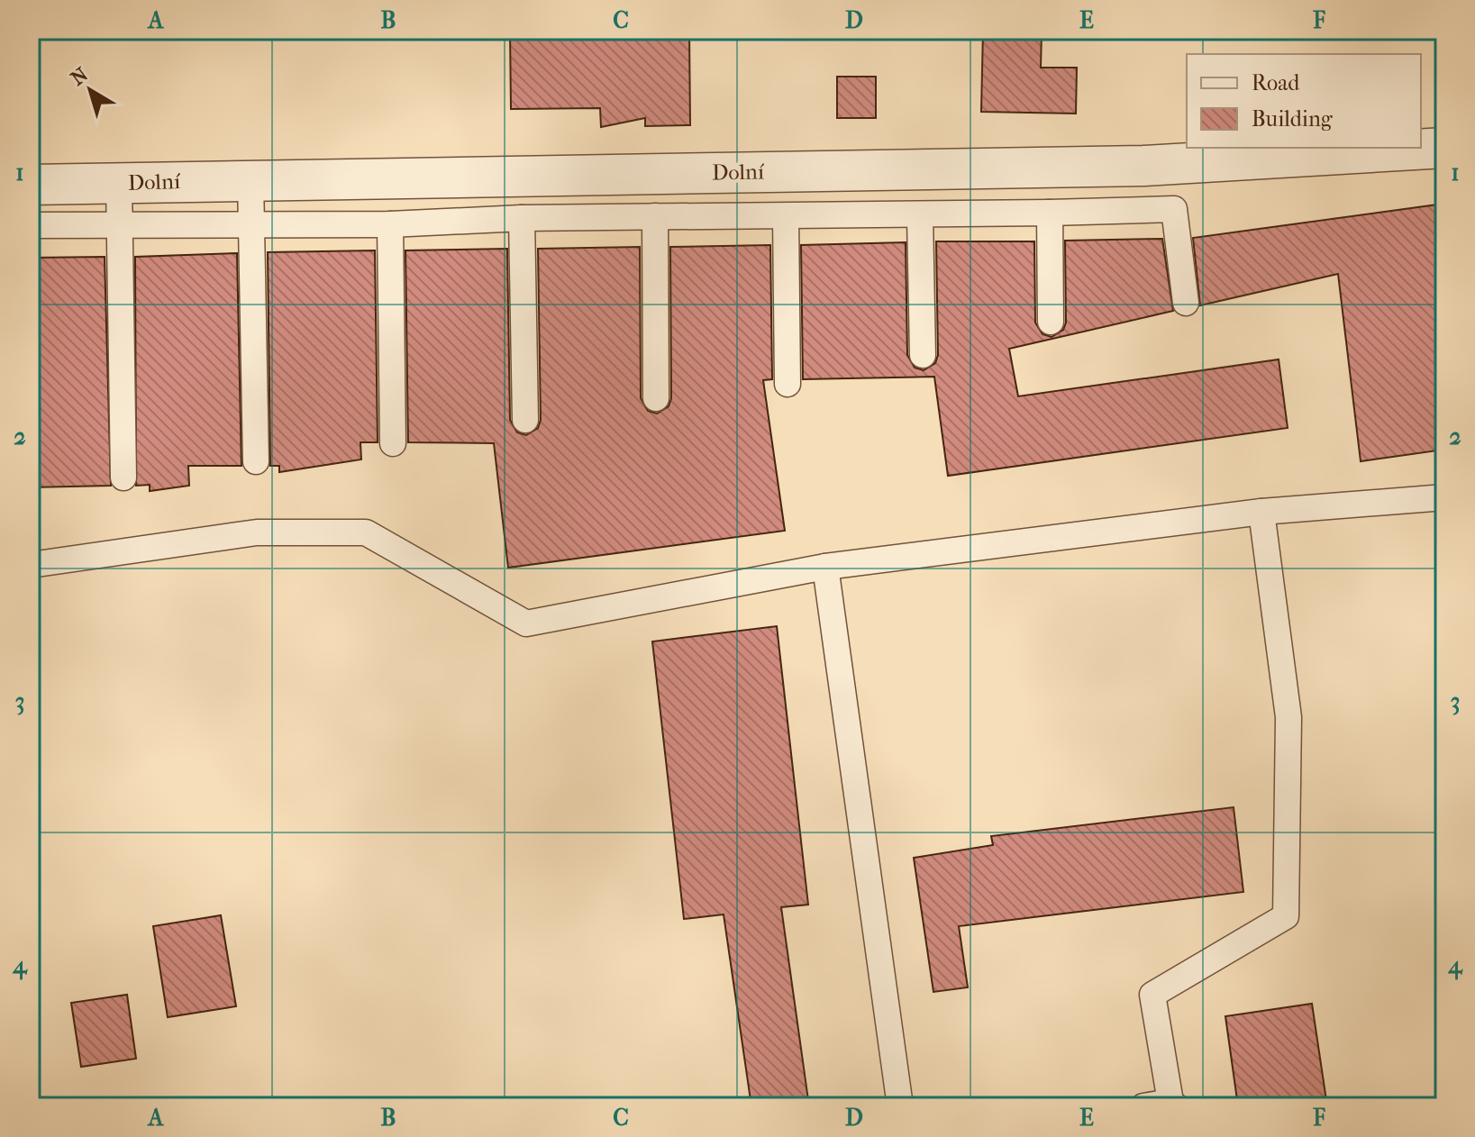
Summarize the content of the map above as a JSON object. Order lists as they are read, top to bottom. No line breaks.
{"streets":{"street":["Dolní"]},"legend":["Road","Building"],"north":"top left","grid":{"columns":["A","B","C","D","E","F"],"rows":["1","2","3","4"]}}
